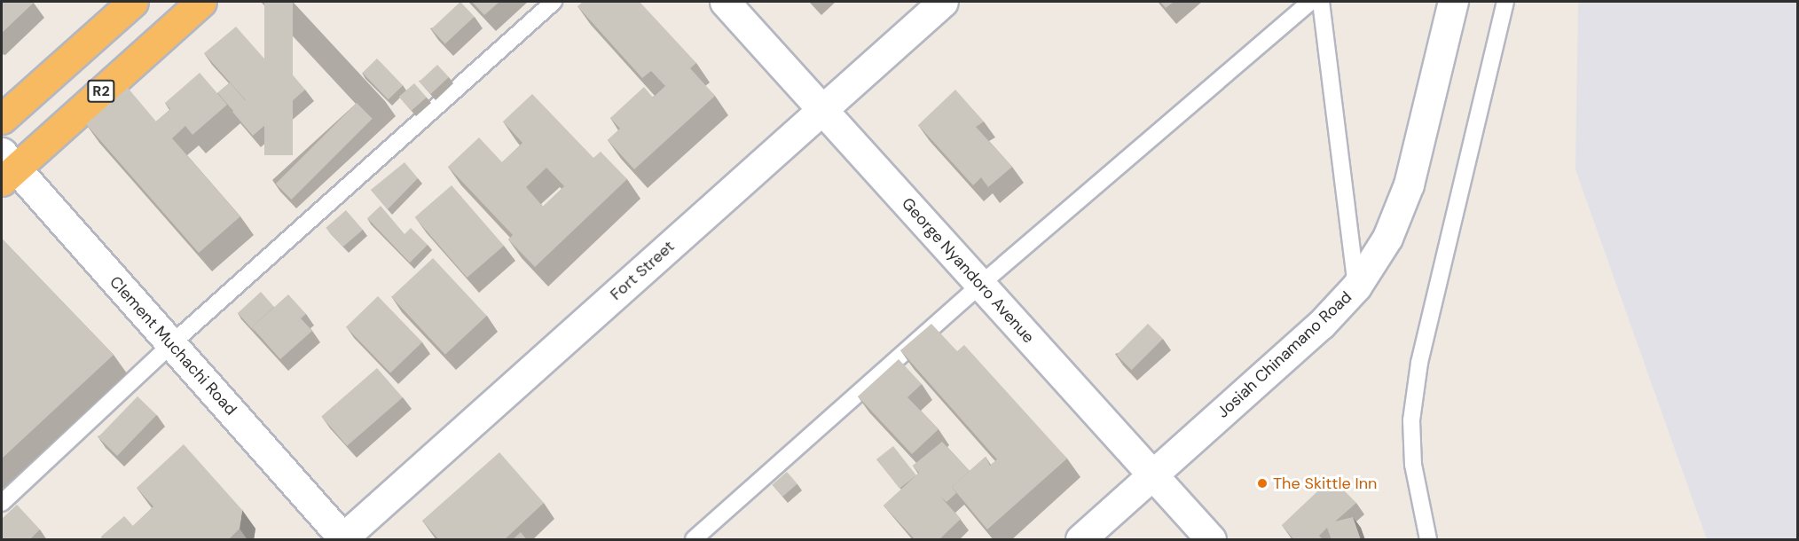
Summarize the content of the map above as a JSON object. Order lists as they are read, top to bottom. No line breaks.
{"streets":{"highway":["R2"],"street":["Fort Street","George Nyandoro Avenue","Clement Muchachi Road","Josiah Chinamano Road"]},"crossings":[["R2","Clement Muchachi Road"],["Fort Street","George Nyandoro Avenue"],["Fort Street","Clement Muchachi Road"],["George Nyandoro Avenue","Josiah Chinamano Road"]],"places":["The Skittle Inn"]}
